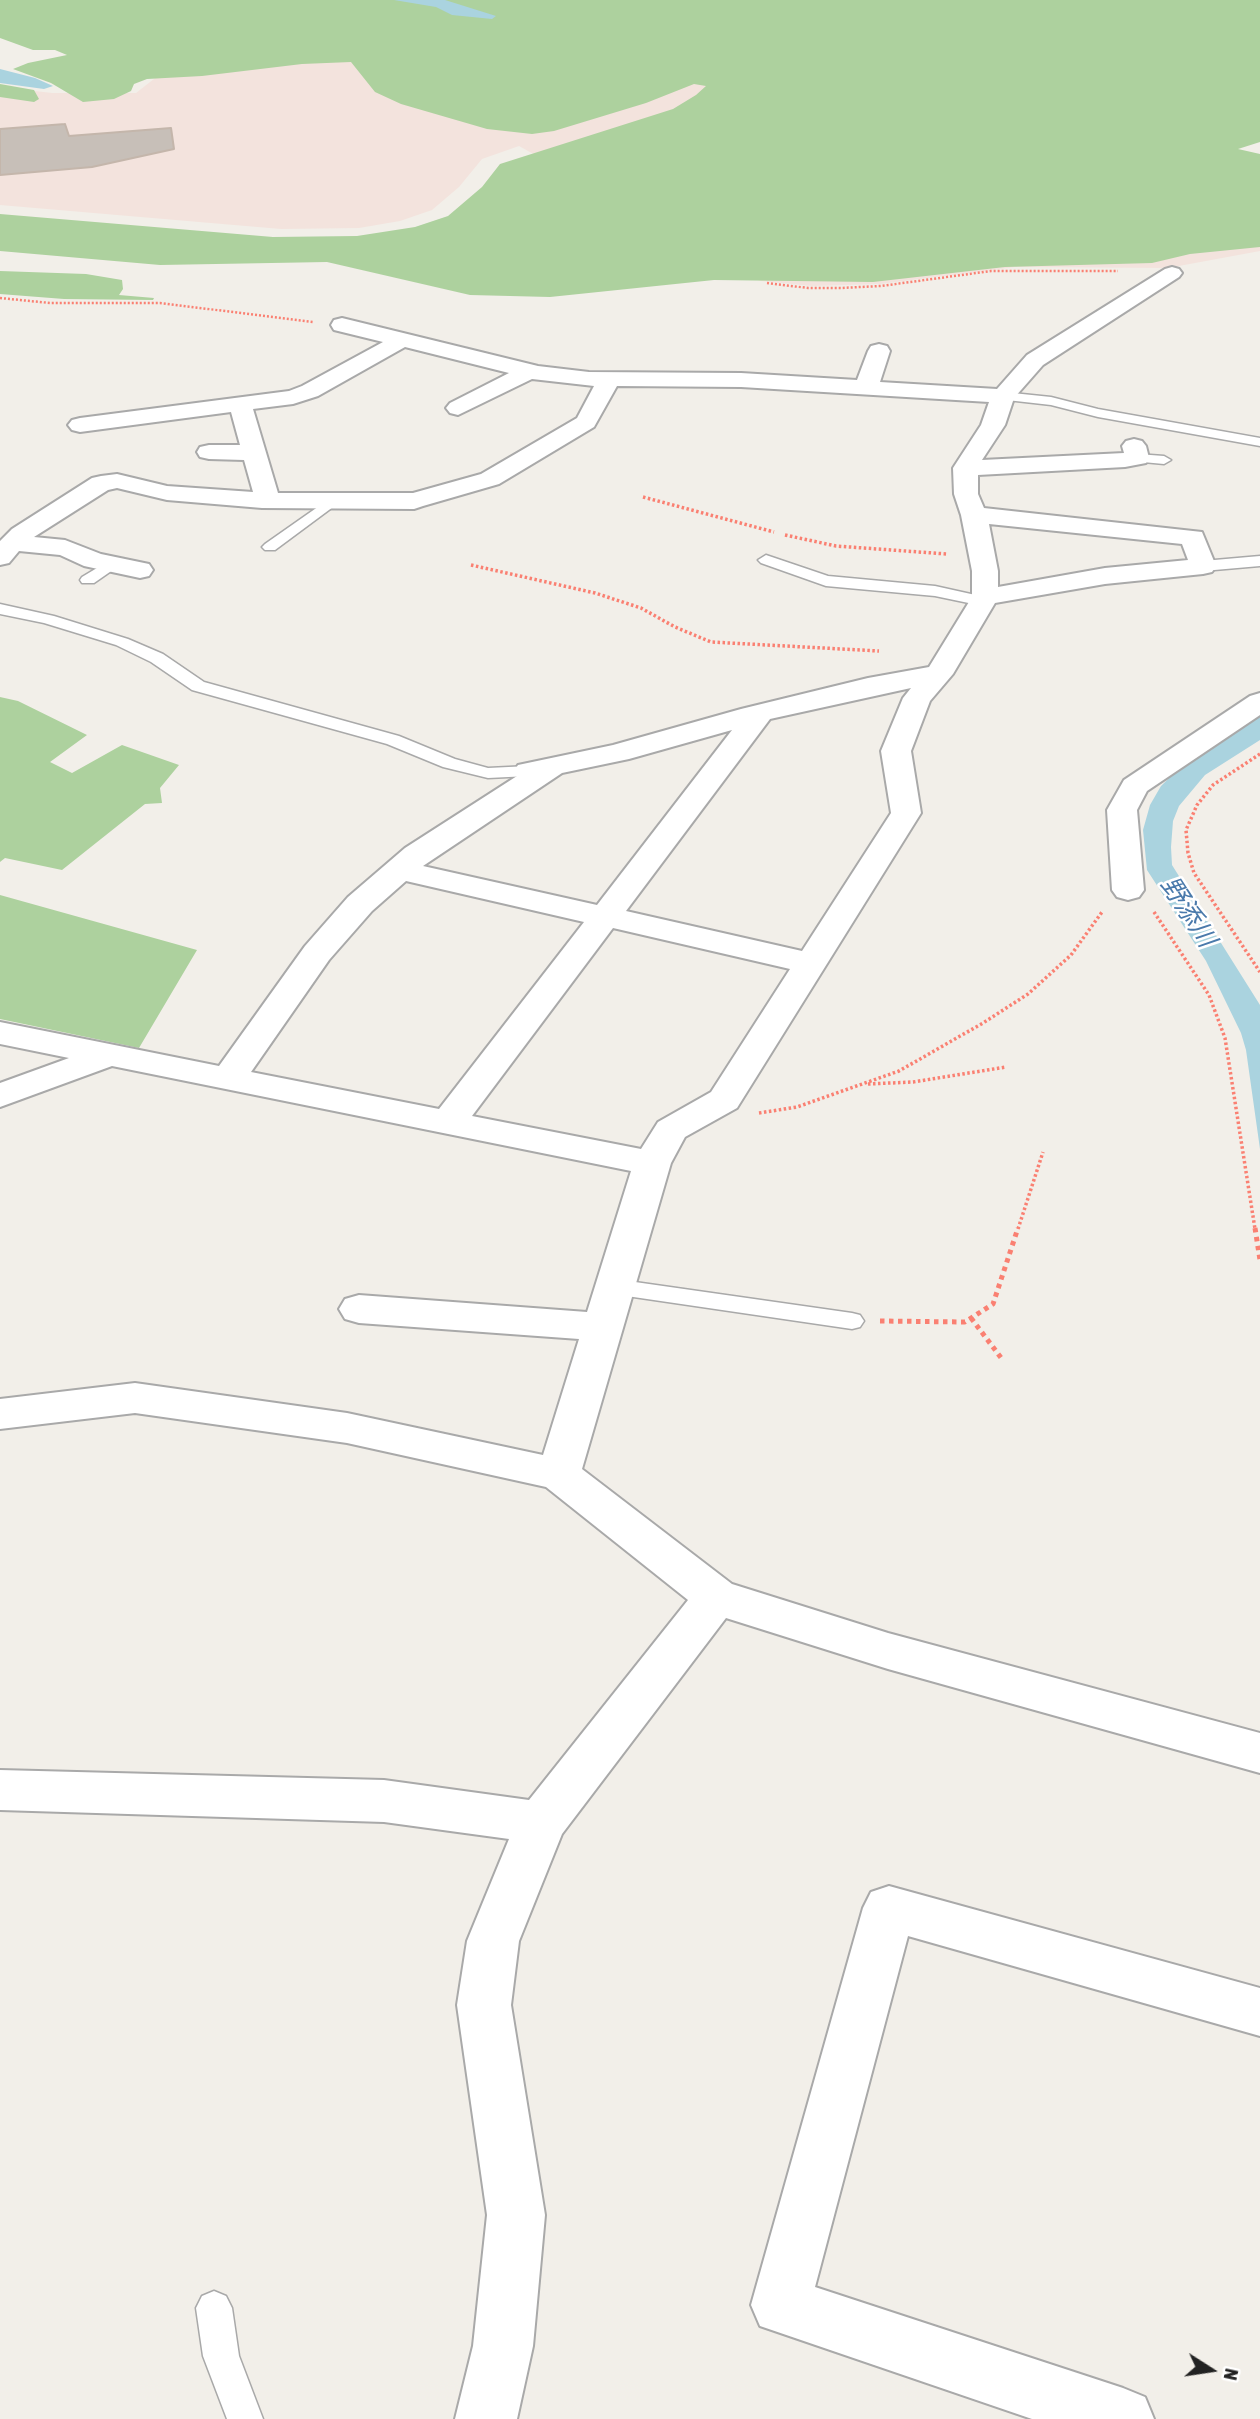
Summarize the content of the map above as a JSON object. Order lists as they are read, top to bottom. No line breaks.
{"water":["野添川"],"north":"right"}
